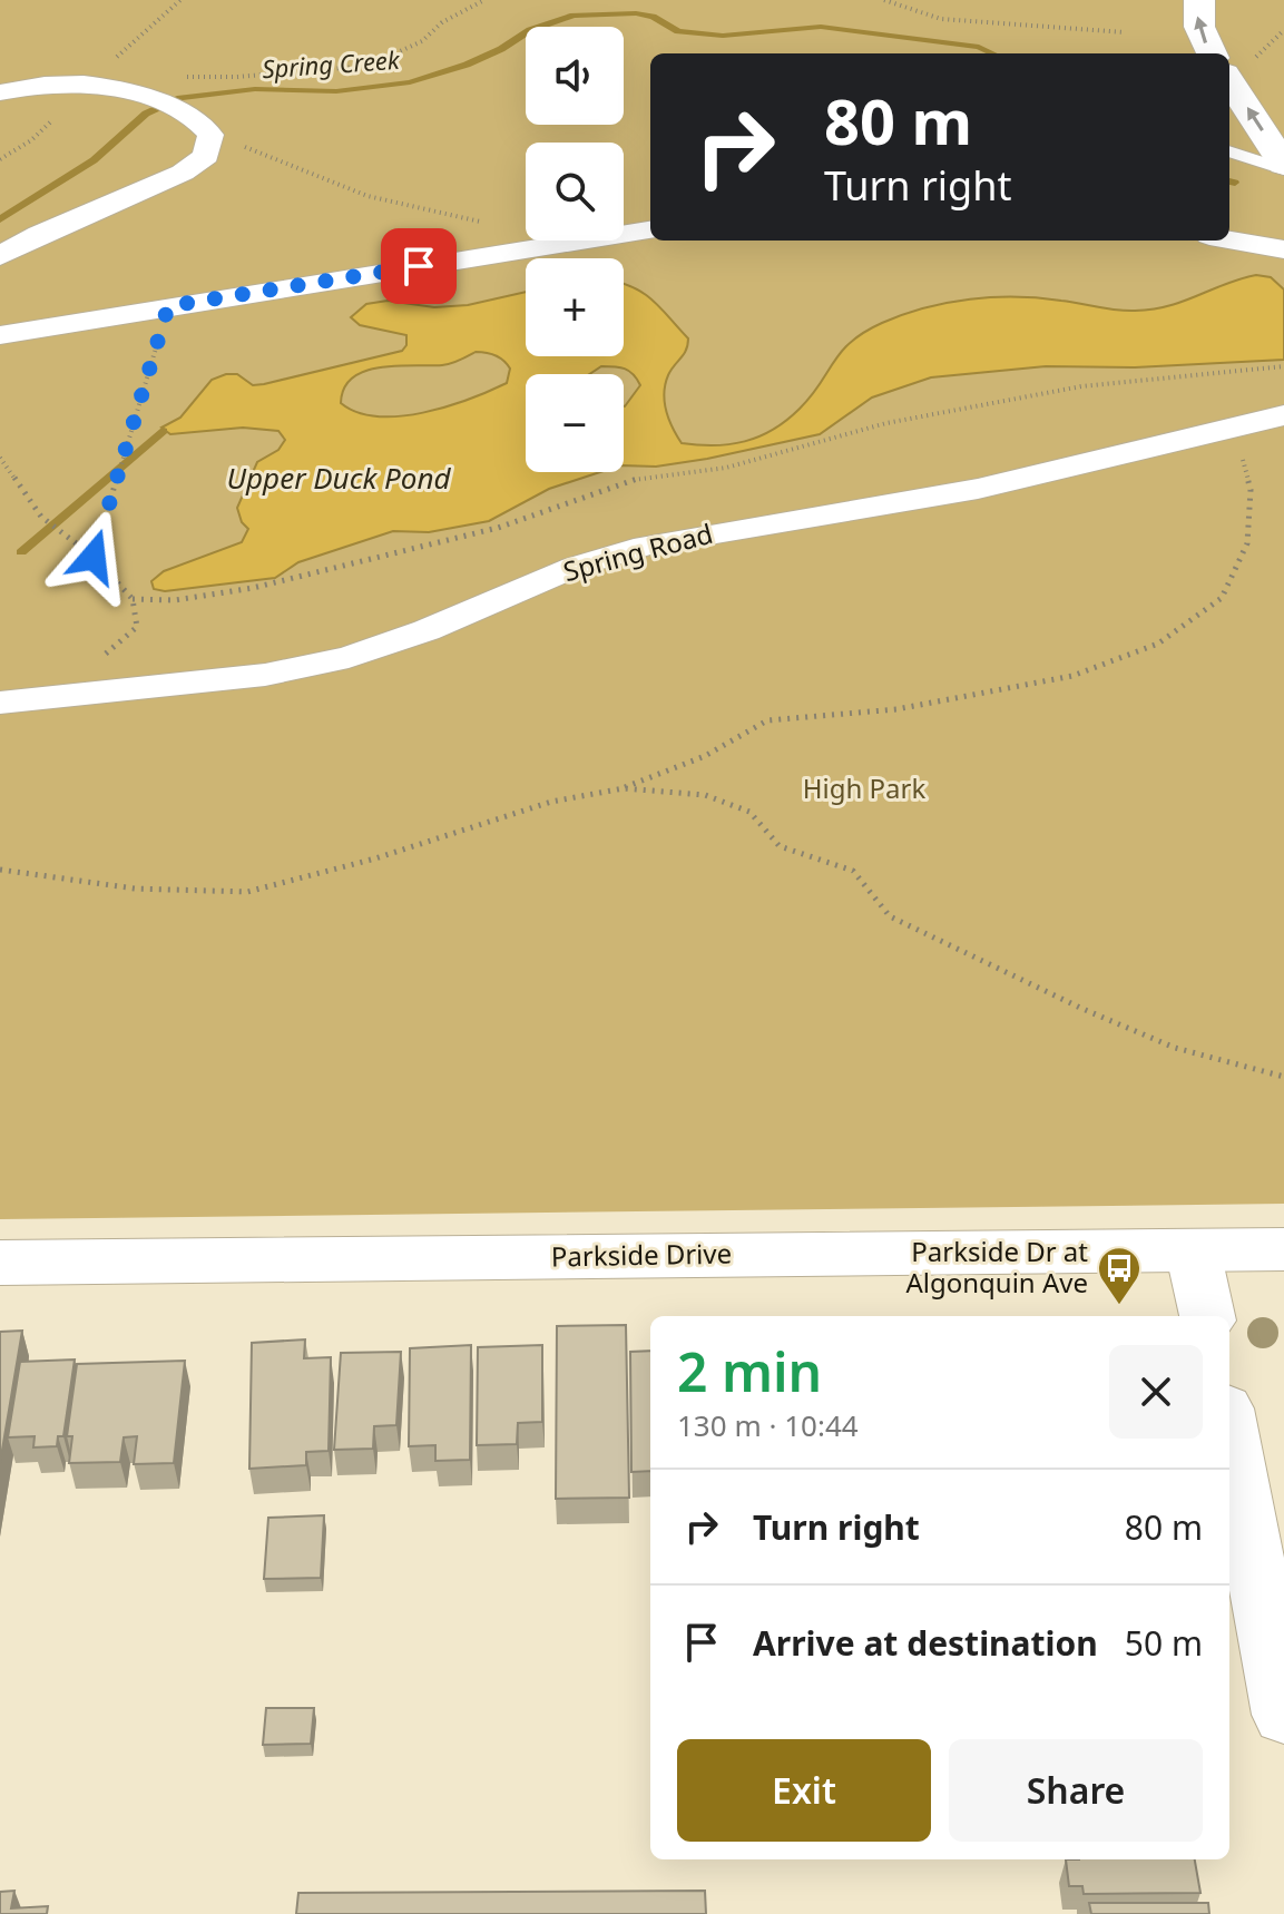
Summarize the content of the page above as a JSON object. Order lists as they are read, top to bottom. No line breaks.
{"streets":{"main road":["Parkside Drive"],"street":["Spring Road"]},"water":["Spring Creek","Upper Duck Pond"],"parks":["High Park"],"places":{"bus stop":["Parkside Dr at Algonquin Ave"]},"page":{"map_buttons":["+","−"],"turn":["80 m","Turn right"],"heading":["2 min","130 m · 10:44"],"list":[{"name":"Turn right","value":"80 m"},{"name":"Arrive at destination","value":"50 m"}],"buttons":["Exit","Share"]}}
